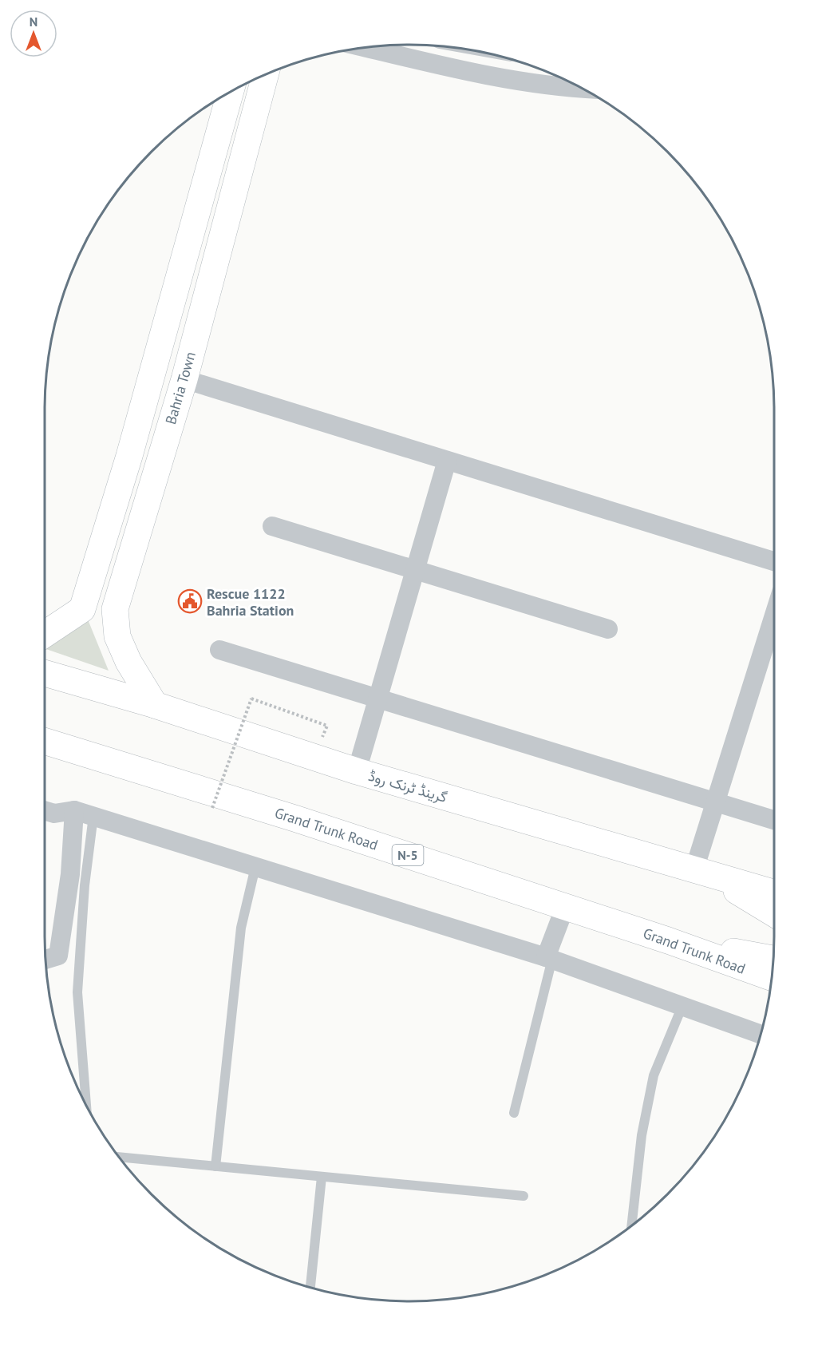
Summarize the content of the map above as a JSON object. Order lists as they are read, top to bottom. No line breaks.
{"streets":{"main road":["Bahria Town","گرینڈ ٹرنک روڈ","Grand Trunk Road","N-5"]},"crossings":[["Bahria Town","گرینڈ ٹرنک روڈ"]],"places":{"public building":["Rescue 1122 Bahria Station"]},"north":"top"}
